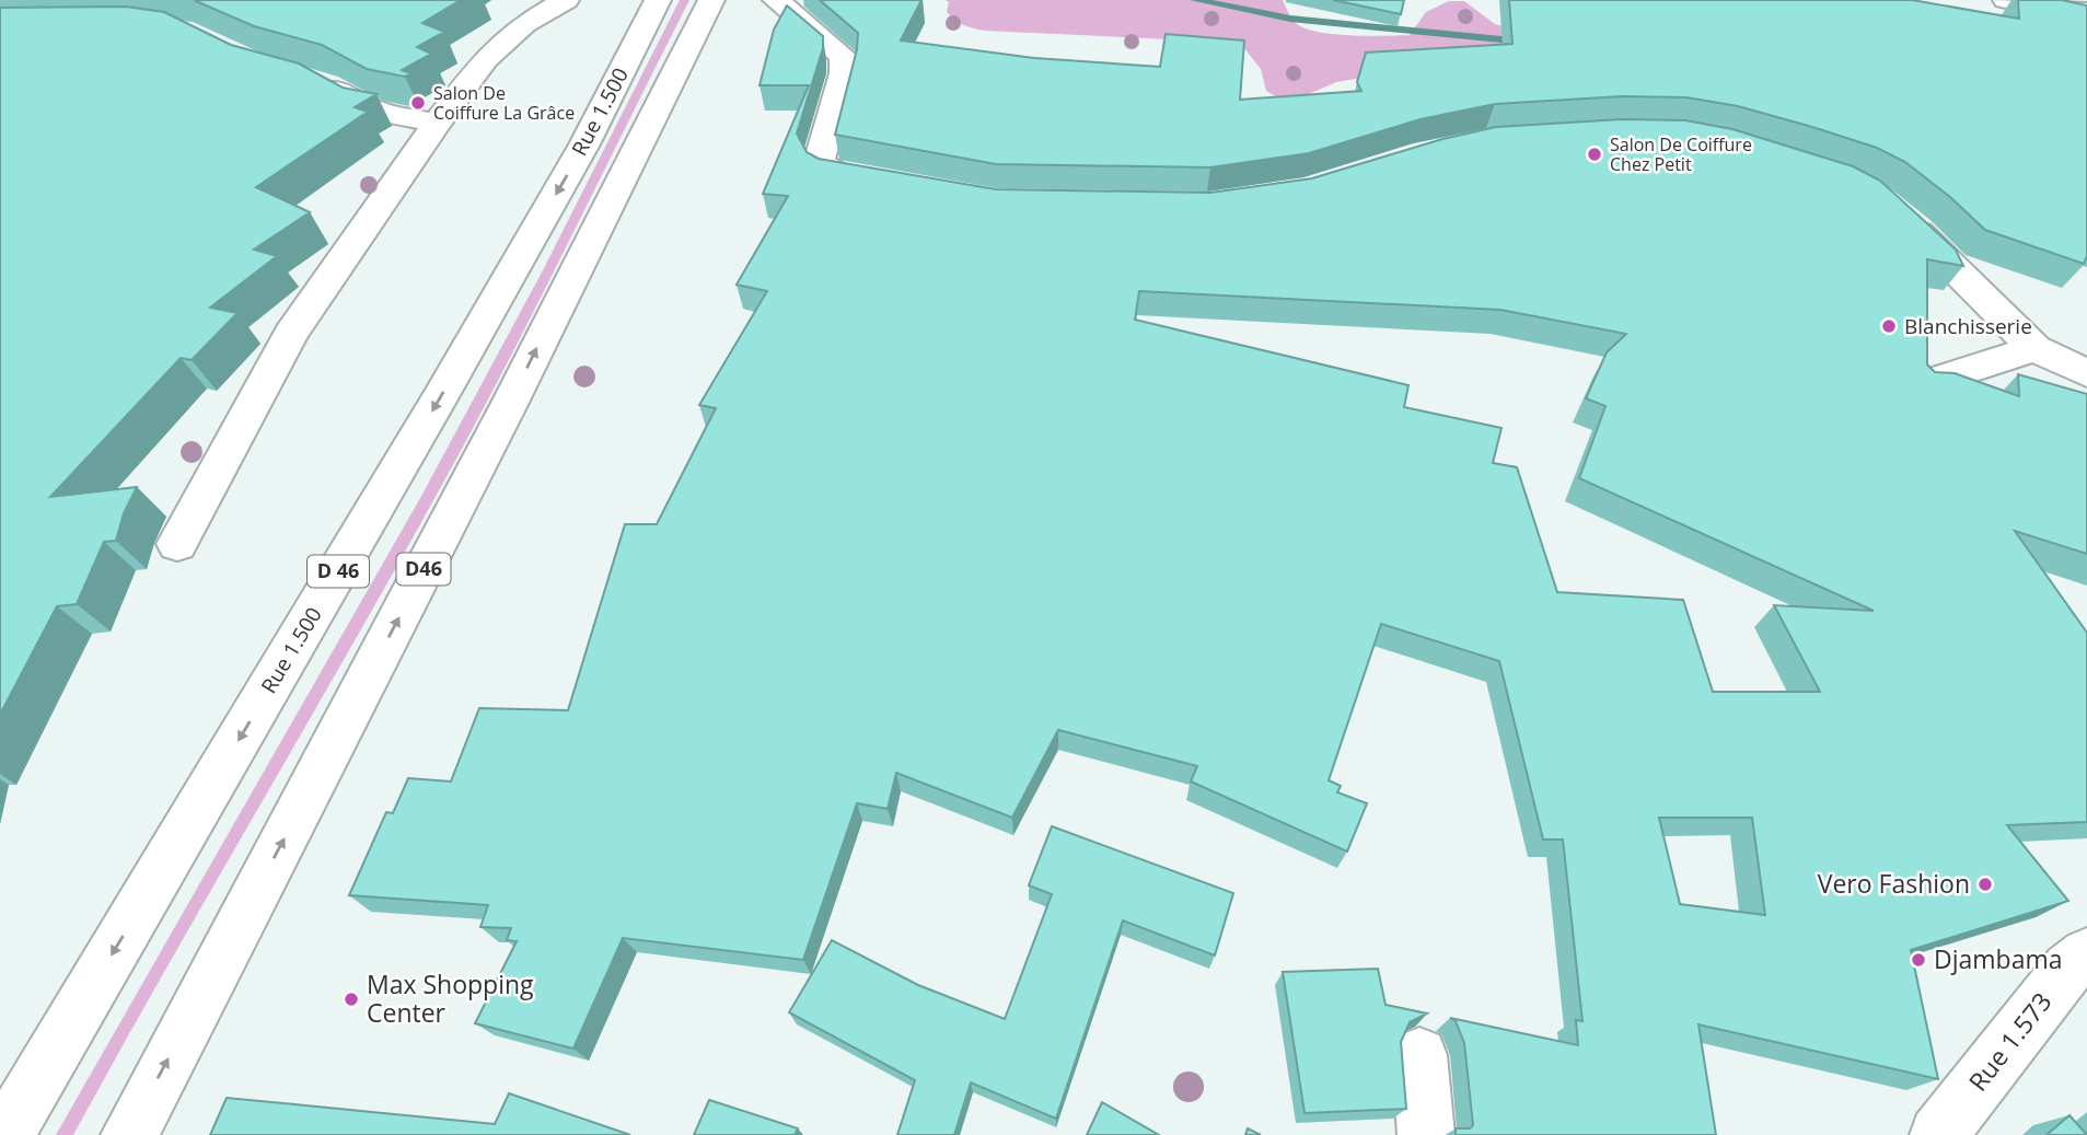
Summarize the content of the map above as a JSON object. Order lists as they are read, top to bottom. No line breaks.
{"streets":{"main road":["Rue 1.500","D46","D 46","Rue 1.573"]},"places":["Salon De Coiffure La Grâce","Salon De Coiffure Chez Petit","Blanchisserie","Vero Fashion","Djambama","Max Shopping Center"]}
